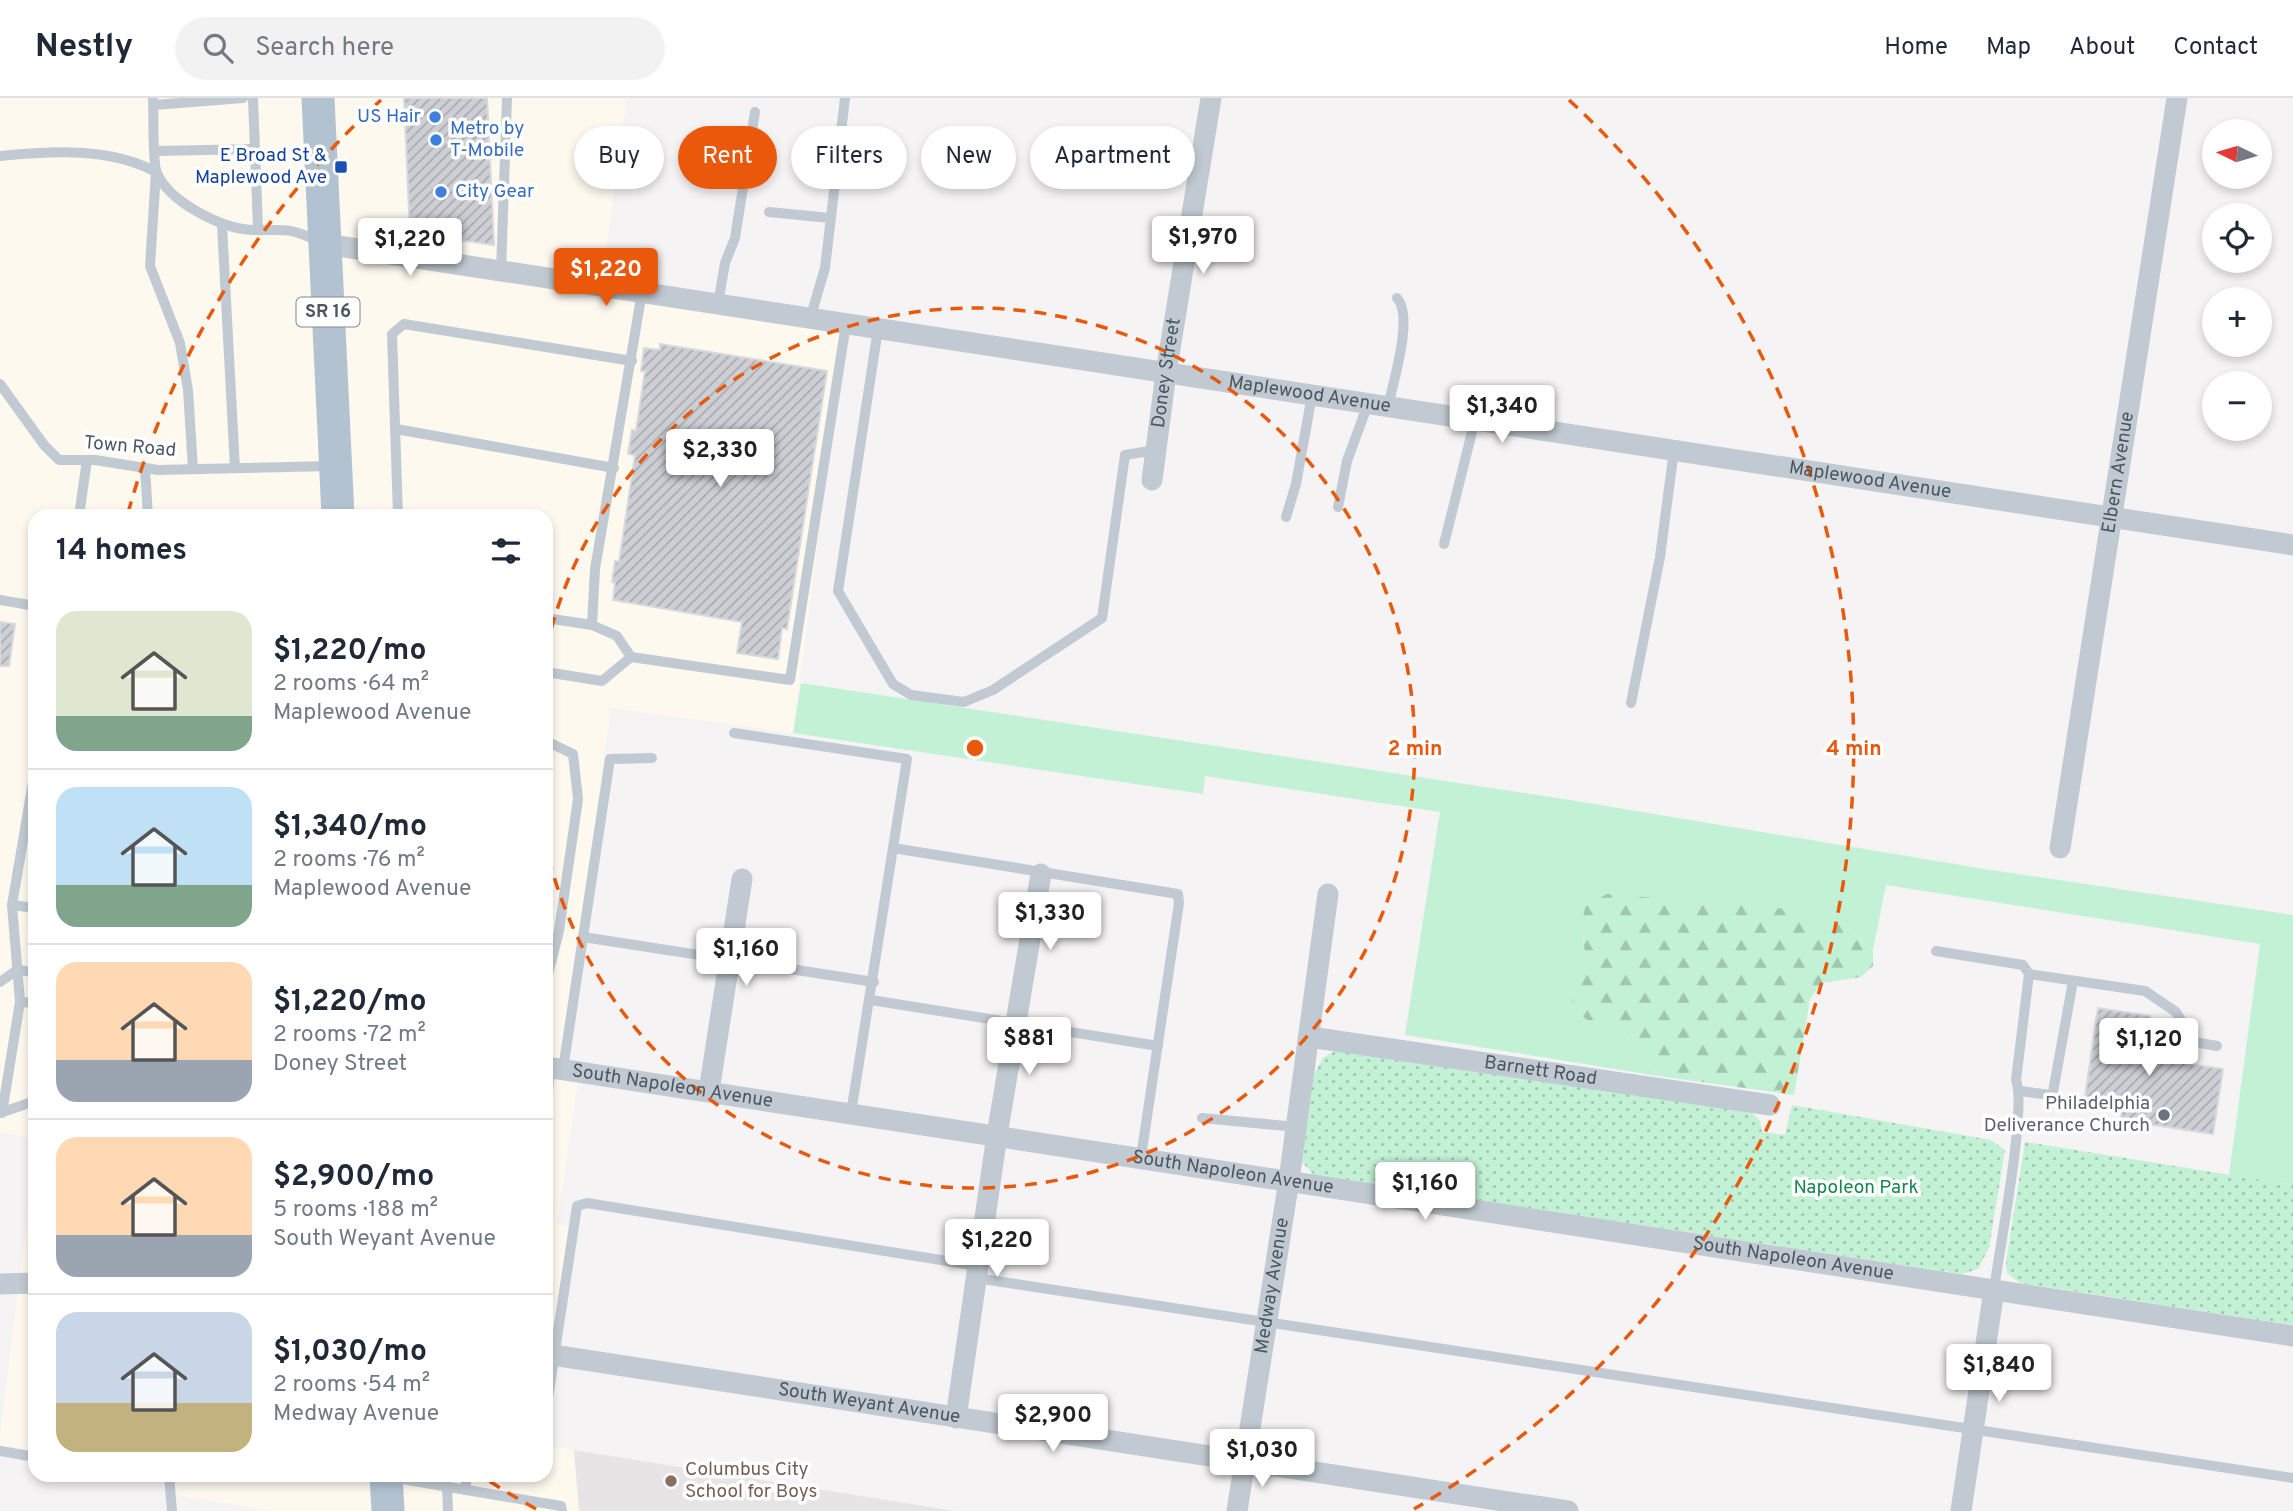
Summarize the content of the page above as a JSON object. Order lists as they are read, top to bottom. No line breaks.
{"streets":{"main road":["SR 16"],"street":["Doney Street","Maplewood Avenue","Elbern Avenue","Barnett Road","South Napoleon Avenue","Medway Avenue","South Weyant Avenue"],"lane":["Town Road"]},"crossings":[["SR 16","Maplewood Avenue"],["SR 16","Town Road"],["Doney Street","Maplewood Avenue"],["Maplewood Avenue","Elbern Avenue"],["Barnett Road","Medway Avenue"],["South Napoleon Avenue","Medway Avenue"],["Medway Avenue","South Weyant Avenue"]],"parks":["Napoleon Park"],"places":{"other":["US Hair","Metro by T-Mobile","City Gear","Philadelphia Deliverance Church","Columbus City School for Boys"],"transit":["E Broad St & Maplewood Ave"]},"north":"left","page":{"header":"Nestly","search":"Search here","nav":["Home","Map","About","Contact"],"map_buttons":["+","−"],"chip":["Buy","Rent","Filters","New","Apartment"],"price":["$1,970","$1,220","$1,220","$1,340","$2,330","$1,330","$1,160","$881","$1,120","$1,160","$1,220","$1,840","$2,900","$1,030"],"heading":"14 homes","list":[{"name":"$1,220/mo","note":"2 rooms · 64 m² · Maplewood Avenue"},{"name":"$1,340/mo","note":"2 rooms · 76 m² · Maplewood Avenue"},{"name":"$1,220/mo","note":"2 rooms · 72 m² · Doney Street"},{"name":"$2,900/mo","note":"5 rooms · 188 m² · South Weyant Avenue"},{"name":"$1,030/mo","note":"2 rooms · 54 m² · Medway Avenue"}]},"rings":["2 min","4 min"]}
